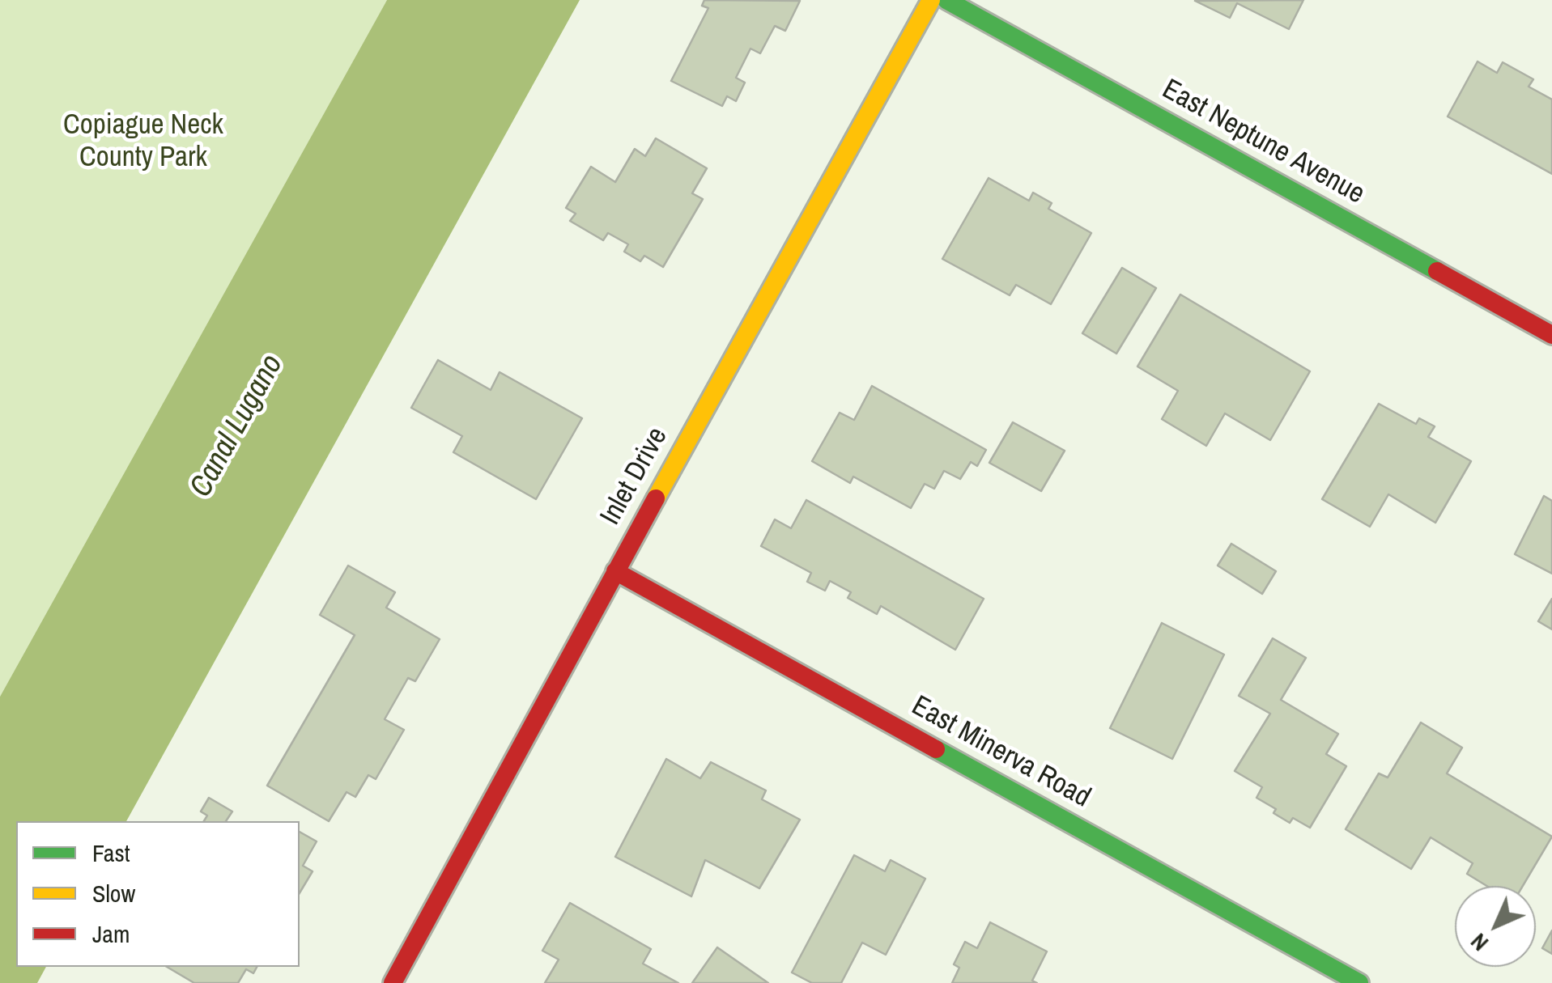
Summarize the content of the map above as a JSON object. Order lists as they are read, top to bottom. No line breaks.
{"streets":{"street":["East Neptune Avenue","Inlet Drive","East Minerva Road"]},"crossings":[["Inlet Drive","East Minerva Road"]],"water":["Canal Lugano"],"parks":["Copiague Neck County Park"],"legend":["Fast","Slow","Jam"],"north":"bottom left"}
